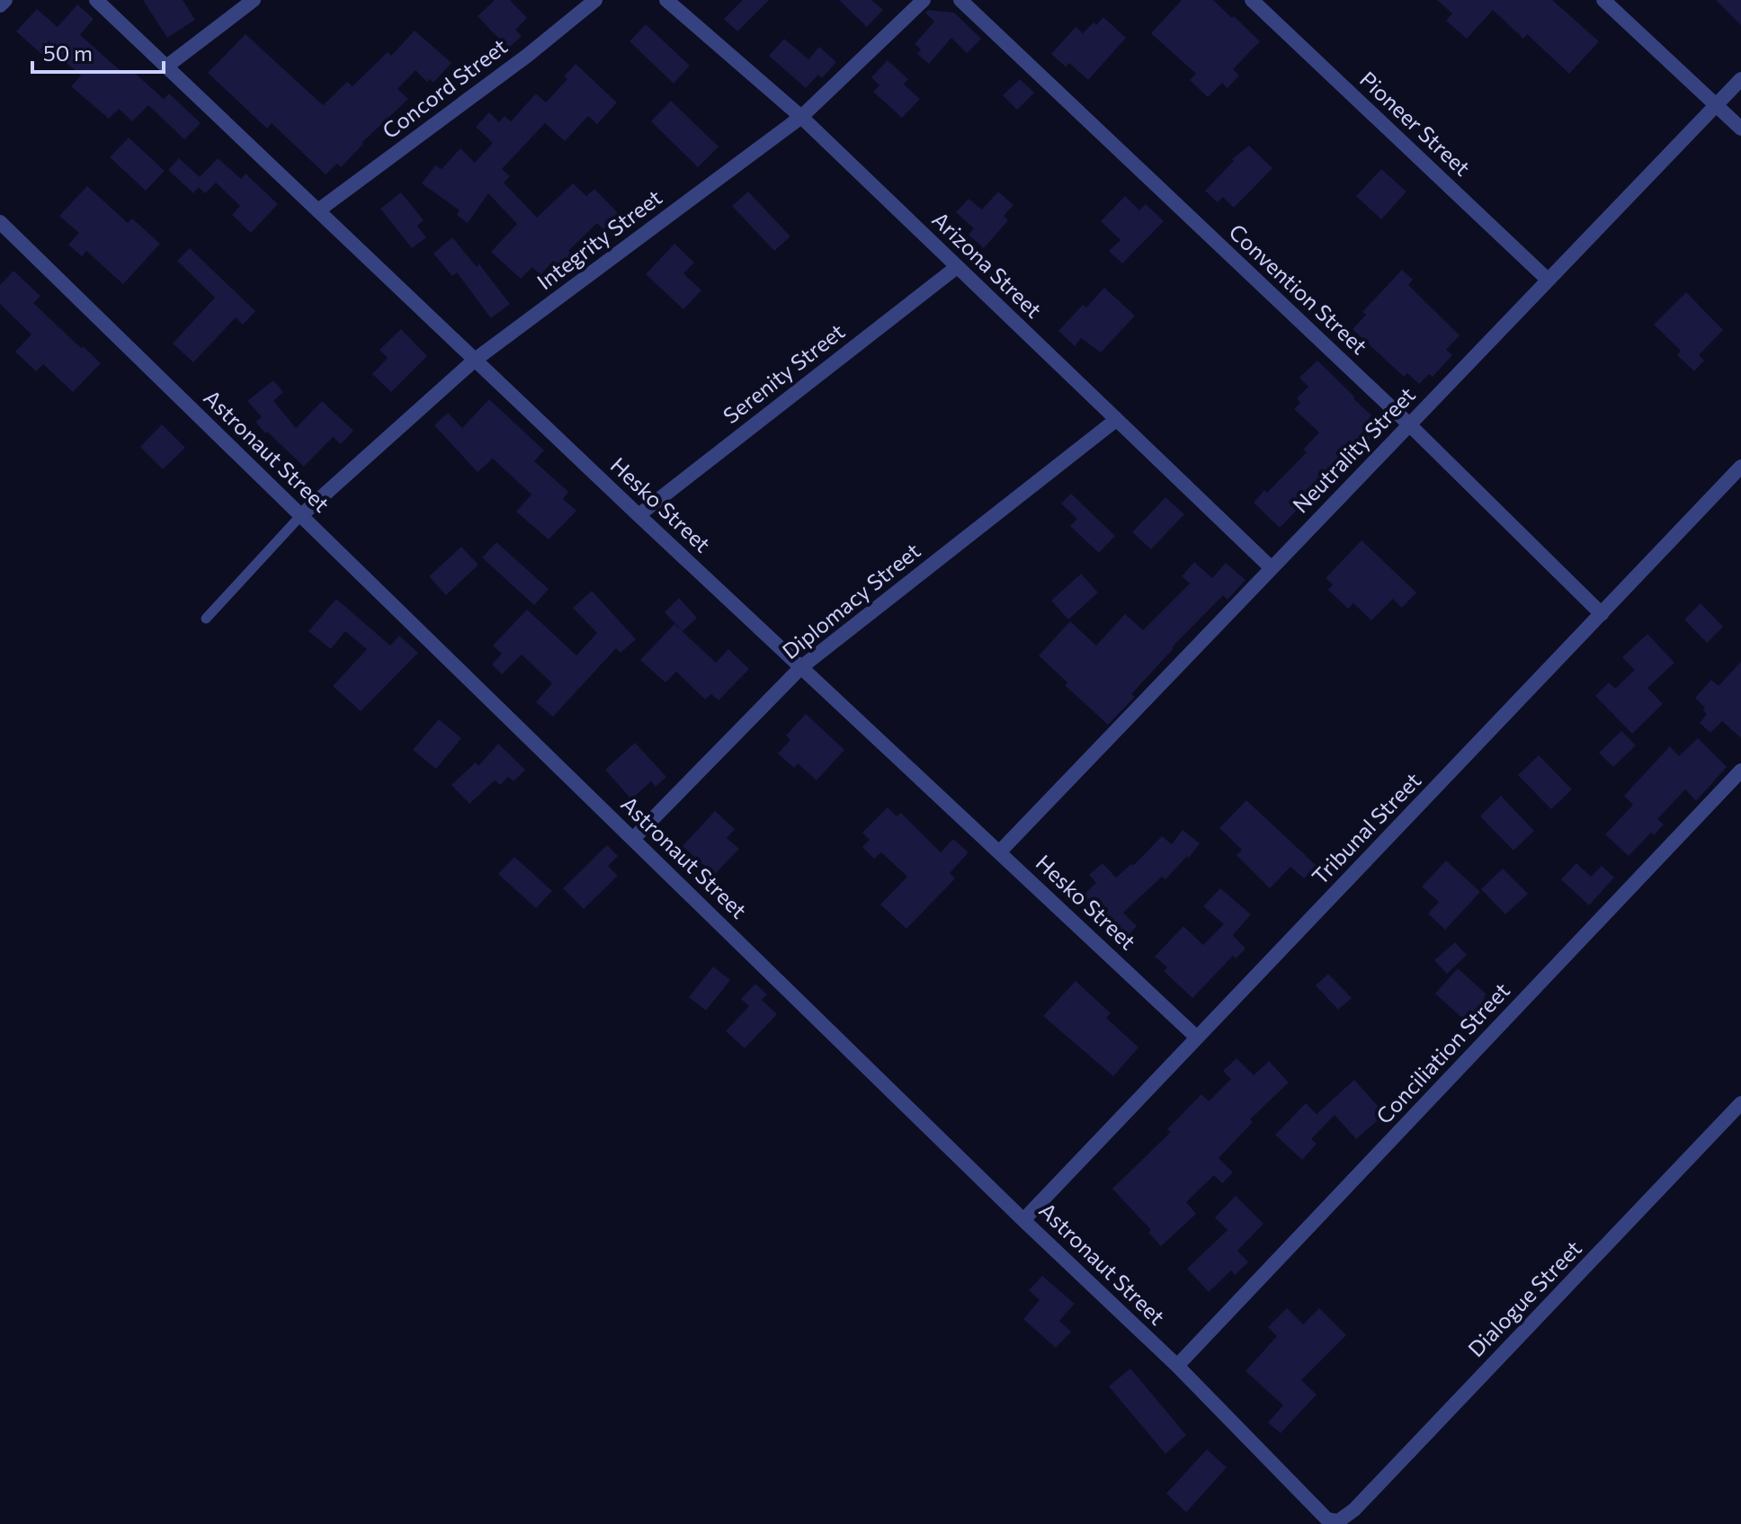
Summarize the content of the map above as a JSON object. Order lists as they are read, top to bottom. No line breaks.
{"streets":{"street":["Concord Street","Pioneer Street","Integrity Street","Arizona Street","Convention Street","Serenity Street","Neutrality Street","Astronaut Street","Hesko Street","Diplomacy Street","Tribunal Street","Conciliation Street","Dialogue Street"]},"crossings":[["Concord Street","Hesko Street"],["Pioneer Street","Neutrality Street"],["Integrity Street","Arizona Street"],["Integrity Street","Astronaut Street"],["Integrity Street","Hesko Street"],["Arizona Street","Serenity Street"],["Arizona Street","Neutrality Street"],["Arizona Street","Diplomacy Street"],["Convention Street","Neutrality Street"],["Convention Street","Tribunal Street"],["Serenity Street","Hesko Street"],["Neutrality Street","Hesko Street"],["Astronaut Street","Diplomacy Street"],["Astronaut Street","Tribunal Street"],["Astronaut Street","Conciliation Street"],["Astronaut Street","Dialogue Street"],["Hesko Street","Diplomacy Street"],["Hesko Street","Tribunal Street"]],"scale_bar":"50 m"}
